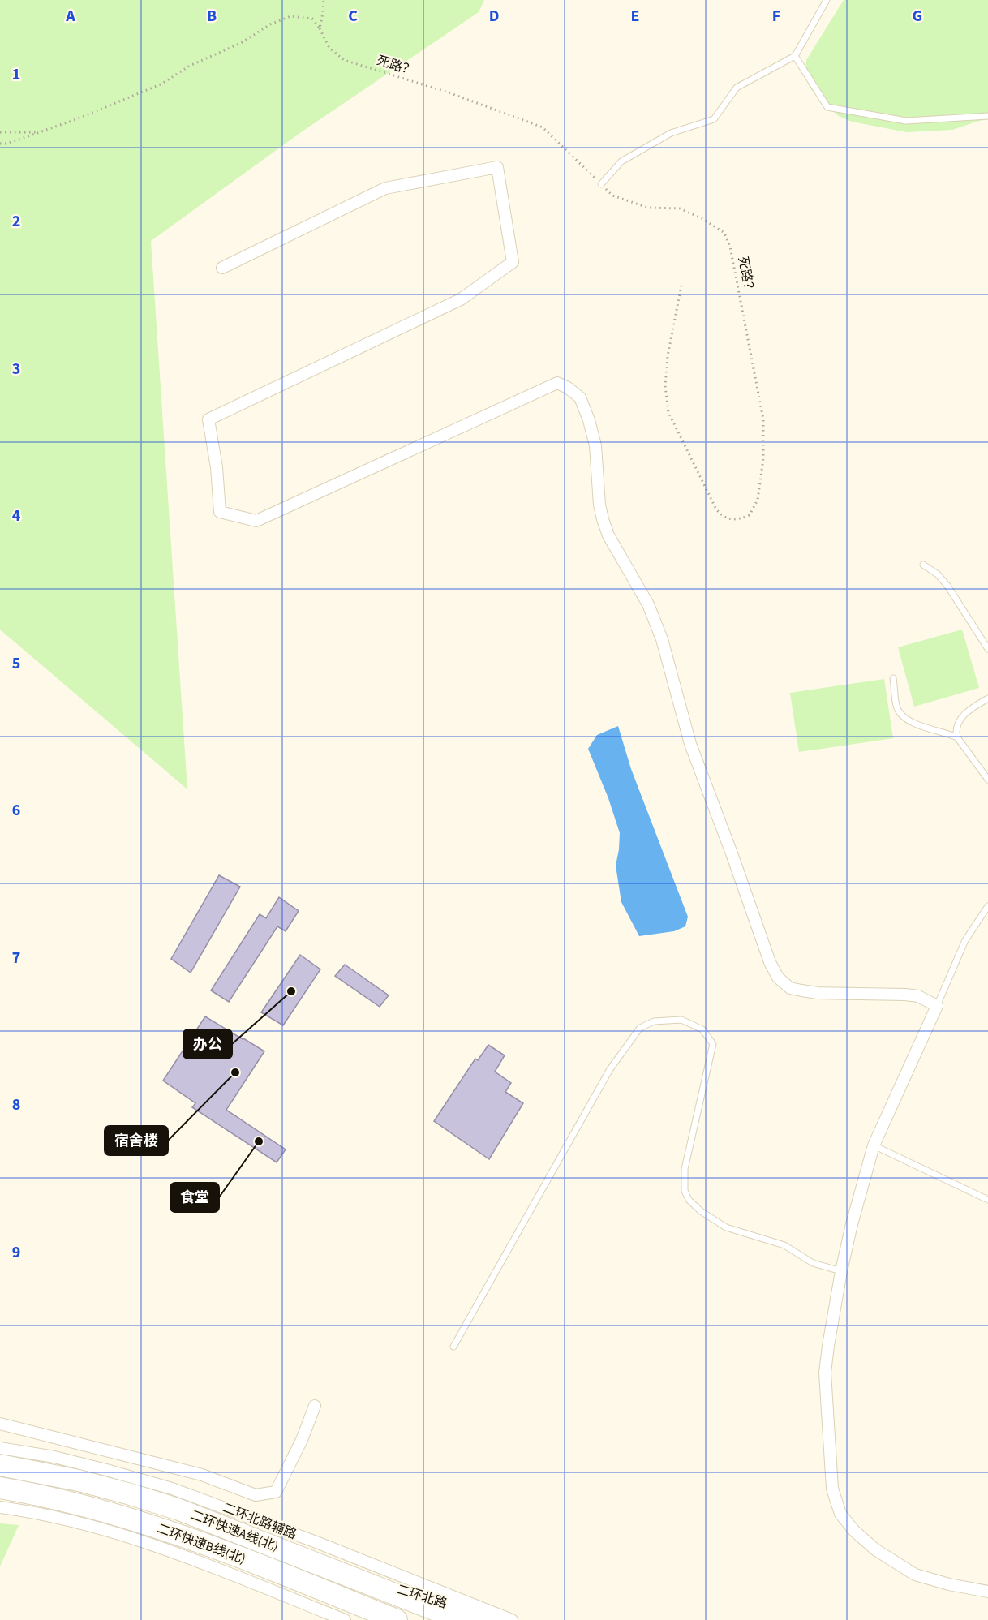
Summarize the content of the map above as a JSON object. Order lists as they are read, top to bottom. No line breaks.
{"streets":{"highway":["二环快速A线(北)","二环快速B线(北)"],"main road":["二环北路"],"street":["二环北路辅路"],"path":["死路？"]},"crossings":[["二环快速A线(北)","二环北路"]],"places":["办公","宿舍楼","食堂"],"grid":{"columns":["A","B","C","D","E","F","G"],"rows":["1","2","3","4","5","6","7","8","9"]}}
